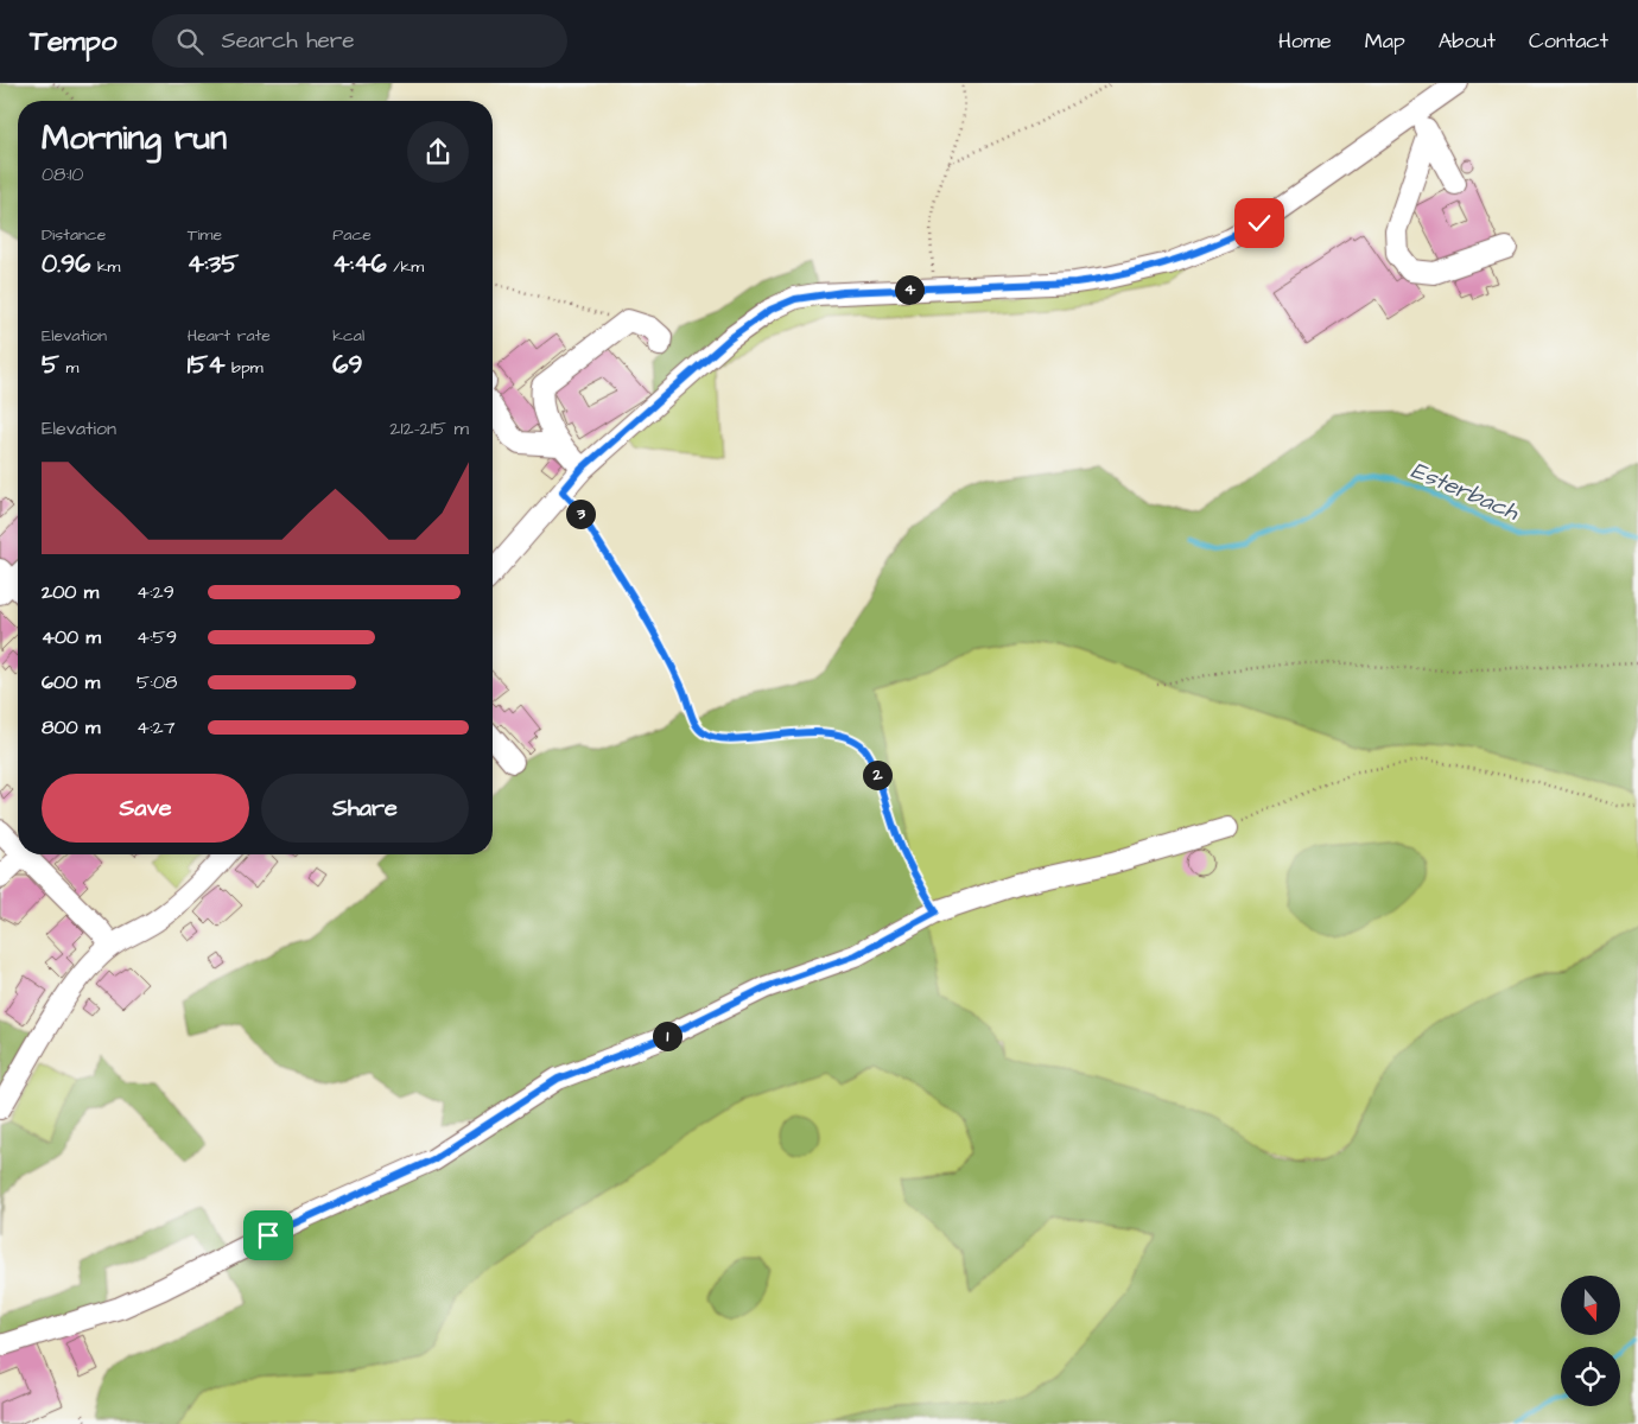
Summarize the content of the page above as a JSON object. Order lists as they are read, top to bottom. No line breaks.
{"water":["Esterbach"],"north":"bottom","page":{"header":"Tempo","search":"Search here","nav":["Home","Map","About","Contact"],"heading":["Morning run","08:10"],"stats":[["Distance","0.96 km"],["Time","4:35"],["Pace","4:46 /km"],["Elevation","5 m"],["Heart rate","154 bpm"],["kcal","69"]],"pins":["4","3","2","1"],"chart":["Elevation","212–215 m"],"list":[{"name":"200 m","note":"4:29"},{"name":"400 m","note":"4:59"},{"name":"600 m","note":"5:08"},{"name":"800 m","note":"4:27"}],"buttons":["Save","Share"]}}
